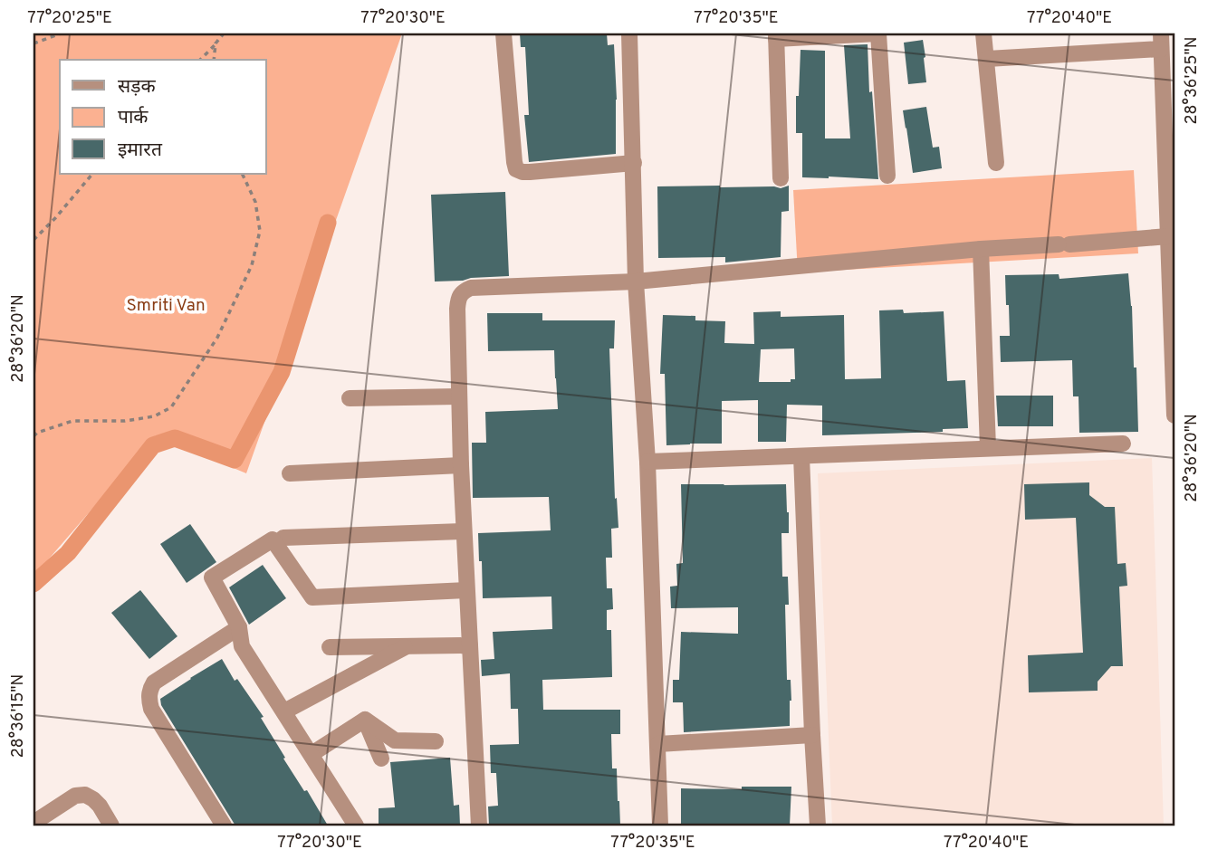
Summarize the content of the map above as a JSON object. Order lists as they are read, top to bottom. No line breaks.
{"parks":["Smriti Van"],"legend":["सड़क","पार्क","इमारत"],"coordinates":["77°20'25\"E","77°20'30\"E","77°20'35\"E","77°20'40\"E","28°36'25\"N","28°36'20\"N","28°36'15\"N"]}
